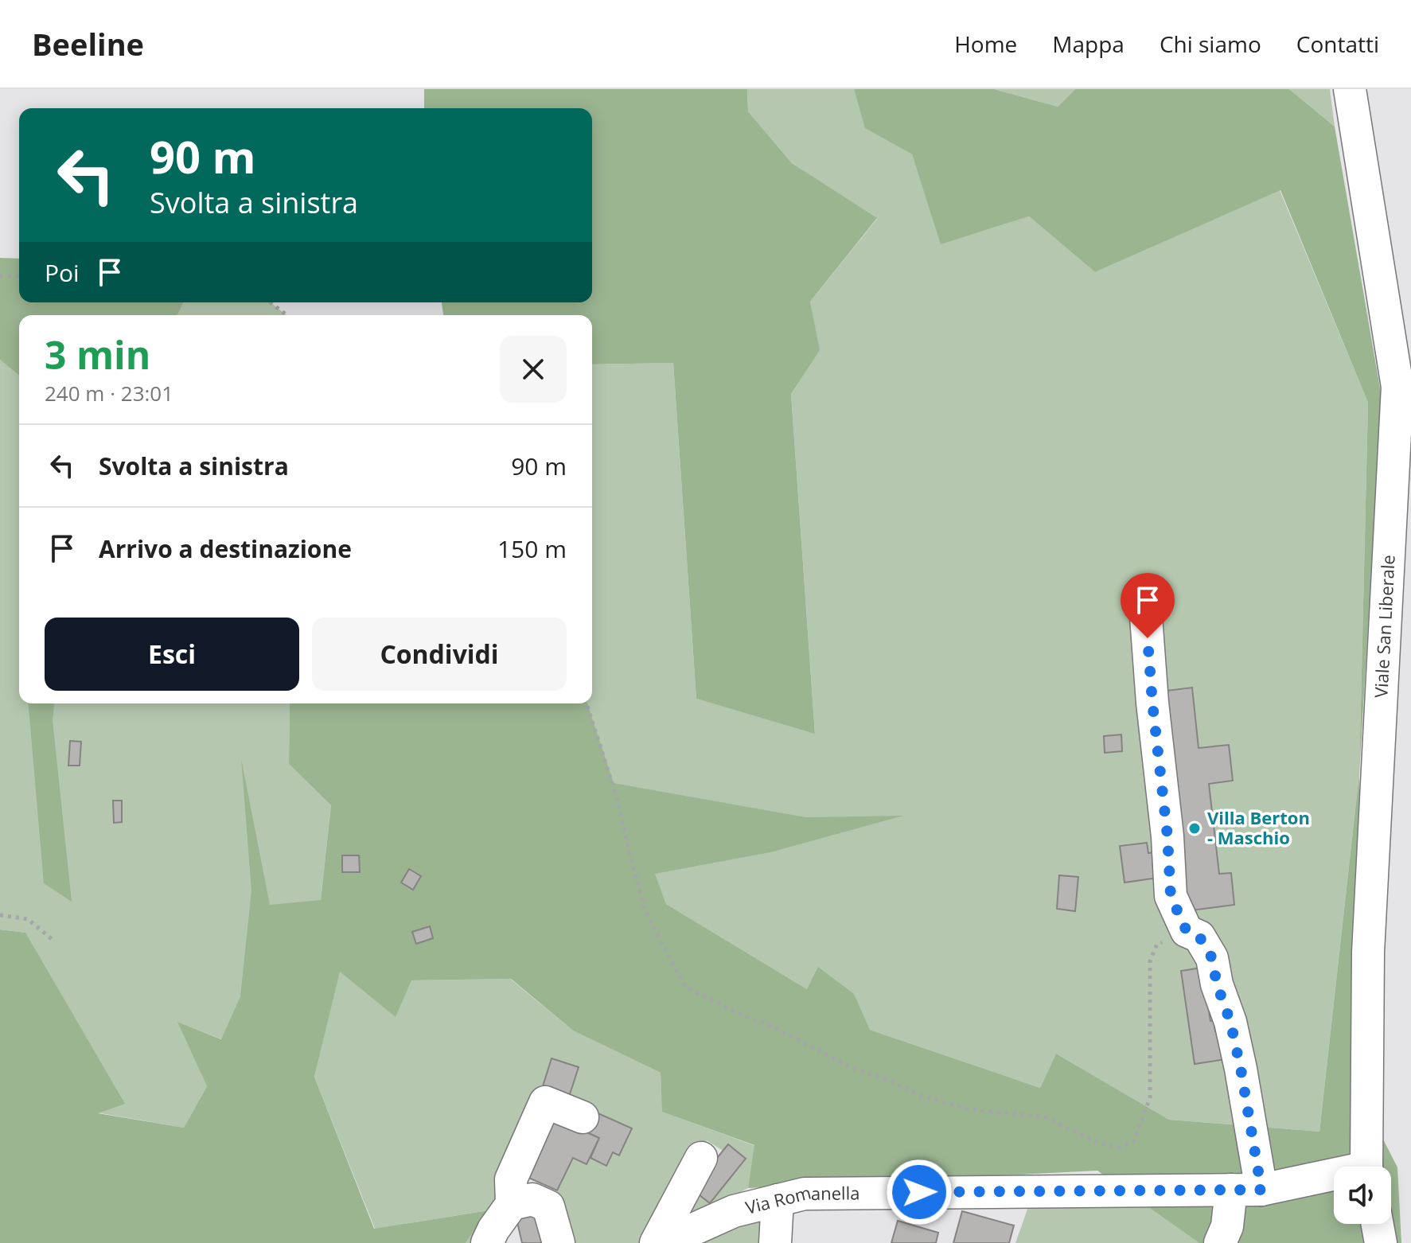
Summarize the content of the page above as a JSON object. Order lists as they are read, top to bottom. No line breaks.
{"streets":{"street":["Viale San Liberale","Via Romanella"]},"places":["Villa Berton - Maschio"],"page":{"header":"Beeline","nav":["Home","Mappa","Chi siamo","Contatti"],"turn":["90 m","Svolta a sinistra"],"then":"Poi","heading":["3 min","240 m · 23:01"],"list":[{"name":"Svolta a sinistra","value":"90 m"},{"name":"Arrivo a destinazione","value":"150 m"}],"buttons":["Esci","Condividi"]}}
